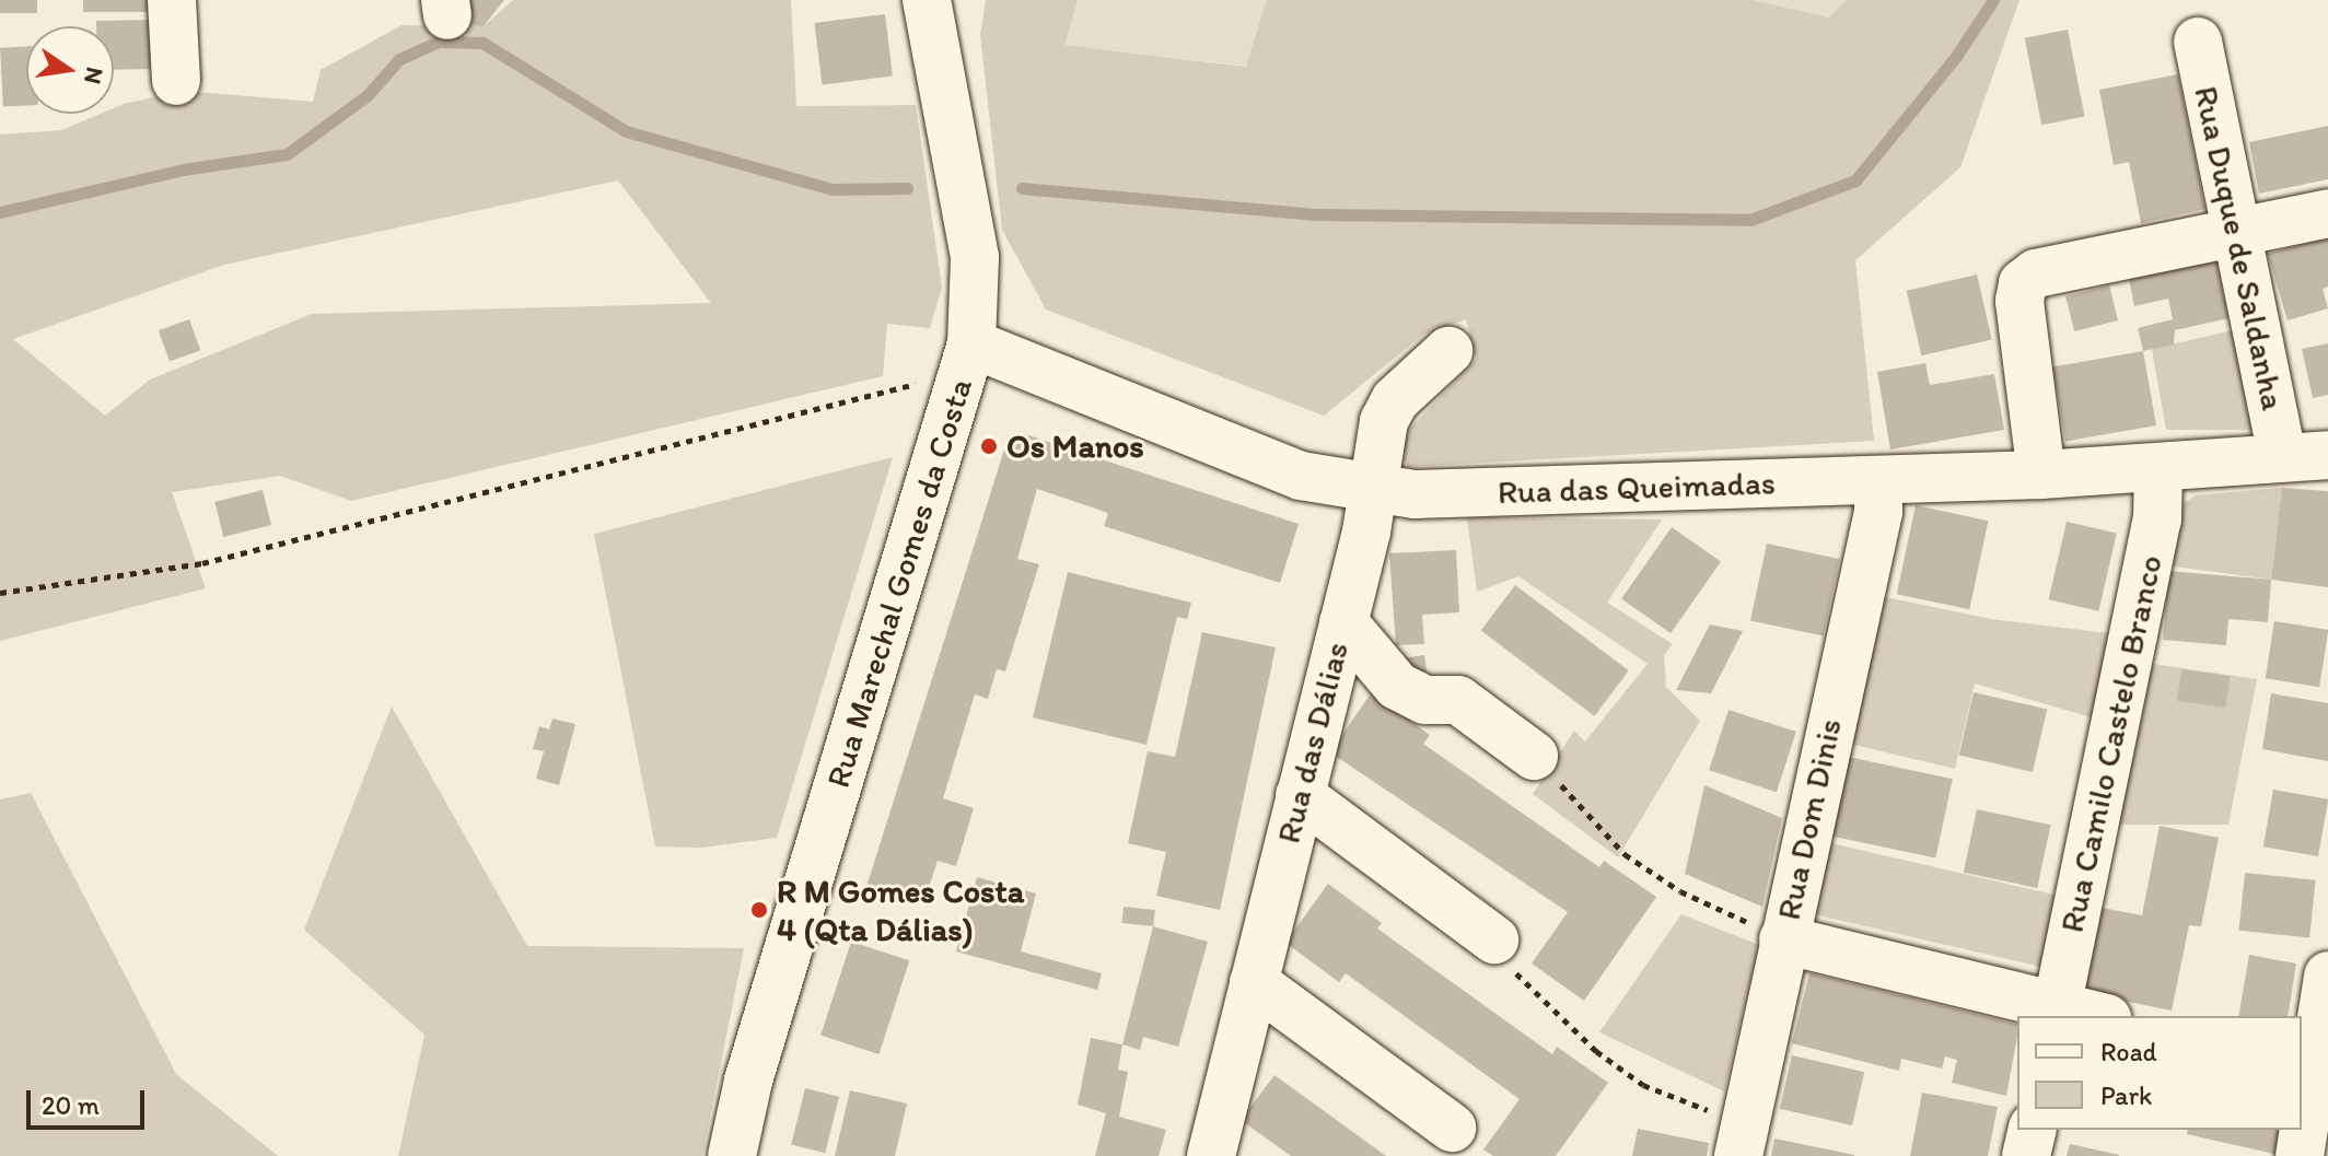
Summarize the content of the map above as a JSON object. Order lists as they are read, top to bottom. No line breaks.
{"streets":{"street":["Rua Duque de Saldanha","Rua das Queimadas","Rua Marechal Gomes da Costa","Rua das Dálias","Rua Camilo Castelo Branco","Rua Dom Dinis"]},"crossings":[["Rua Duque de Saldanha","Rua das Queimadas"],["Rua das Queimadas","Rua Marechal Gomes da Costa"],["Rua das Queimadas","Rua das Dálias"],["Rua das Queimadas","Rua Camilo Castelo Branco"],["Rua das Queimadas","Rua Dom Dinis"]],"places":["Os Manos","R M Gomes Costa 4 (Qta Dálias)"],"legend":["Road","Park"],"scale_bar":"20 m","north":"right"}
